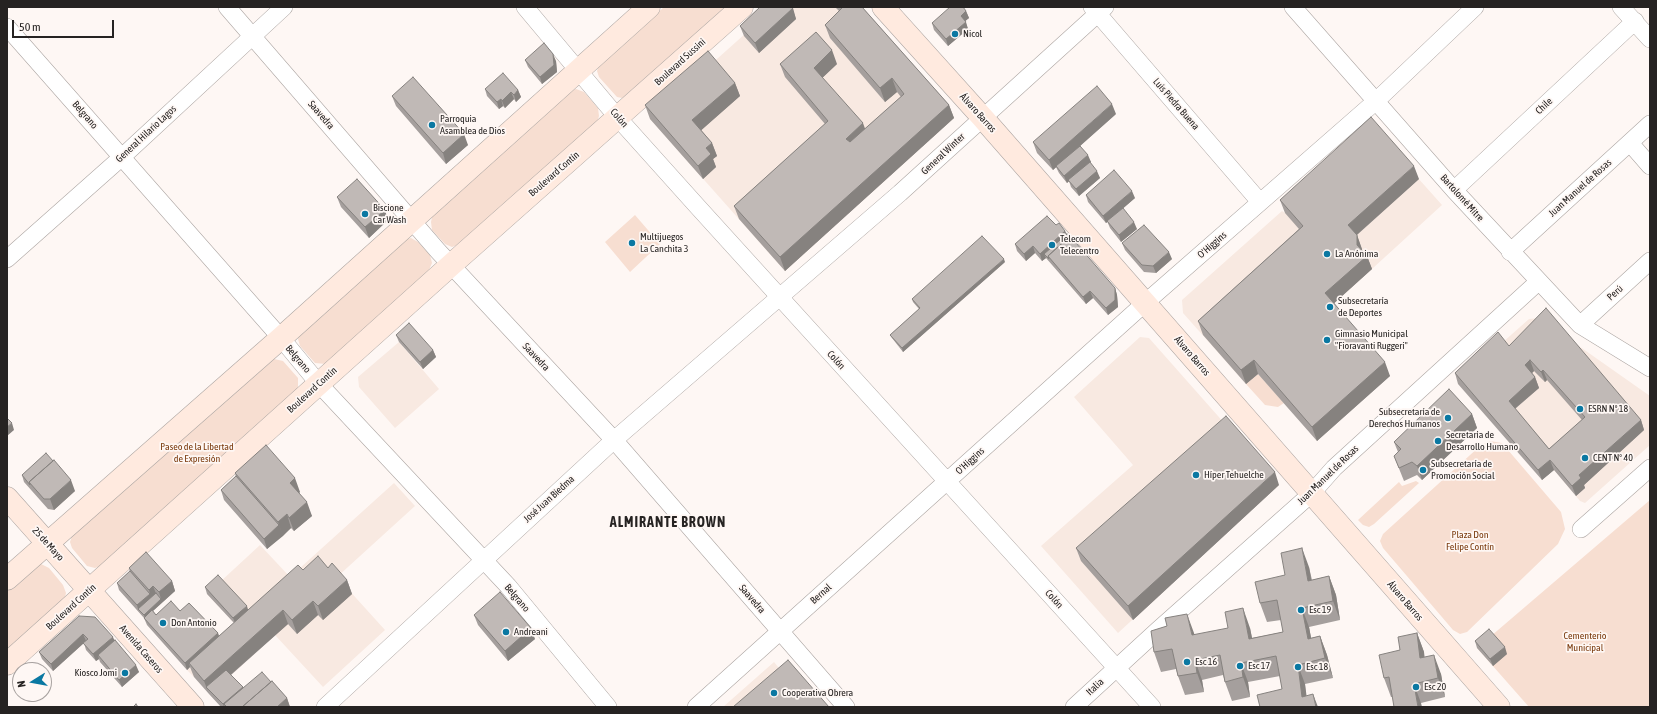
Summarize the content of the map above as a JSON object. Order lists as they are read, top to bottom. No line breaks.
{"streets":{"main road":["Boulevard Sussini","Álvaro Barros","Boulevard Contín","25 de Mayo","Avenida Caseros"],"street":["Luis Piedra Buena","Chile","Belgrano","Saavedra","Colón","General Hilario Lagos","General Winter","Juan Manuel de Rosas","Bartolomé Mitre","O'Higgins","Perú","José Juan Biedma","Bernal","Italia"]},"crossings":[["Boulevard Sussini","Colón"],["Boulevard Sussini","Boulevard Contín"],["Luis Piedra Buena","General Winter"],["Luis Piedra Buena","O'Higgins"],["Chile","Bartolomé Mitre"],["Álvaro Barros","General Winter"],["Álvaro Barros","Juan Manuel de Rosas"],["Álvaro Barros","O'Higgins"],["Belgrano","General Hilario Lagos"],["Belgrano","Boulevard Contín"],["Belgrano","José Juan Biedma"],["Saavedra","General Hilario Lagos"],["Saavedra","Boulevard Contín"],["Saavedra","José Juan Biedma"],["Saavedra","Bernal"],["Colón","General Winter"],["Colón","Boulevard Contín"],["Colón","Juan Manuel de Rosas"],["Colón","O'Higgins"],["Colón","José Juan Biedma"],["Colón","Bernal"],["Colón","Italia"],["General Winter","José Juan Biedma"],["Boulevard Contín","25 de Mayo"],["Boulevard Contín","Avenida Caseros"],["Juan Manuel de Rosas","Bartolomé Mitre"],["Juan Manuel de Rosas","Italia"],["Bartolomé Mitre","O'Higgins"],["Bartolomé Mitre","Perú"],["O'Higgins","Bernal"],["25 de Mayo","Avenida Caseros"]],"districts":["ALMIRANTE BROWN"],"parks":["Paseo de la Libertad de Expresión","Plaza Don Felipe Contín","Cementerio Municipal"],"places":["Nicol","Parroquia Asamblea de Dios","Biscione Car Wash","Multijuegos La Canchita 3","Telecom Telecentro","La Anónima","Subsecretaría de Deportes","Gimnasio Municipal \"Fioravanti Ruggeri\"","ESRN N° 18","Subsecretaría de Derechos Humanos","Secretaría de Desarrollo Humano","CENT N° 40","Subsecretaría de Promoción Social","Híper Tehuelche","Esc 19","Don Antonio","Andreani","Esc 16","Esc 17","Esc 18","Kiosco Jomi","Esc 20","Cooperativa Obrera"],"scale_bar":"50 m","north":"left"}
